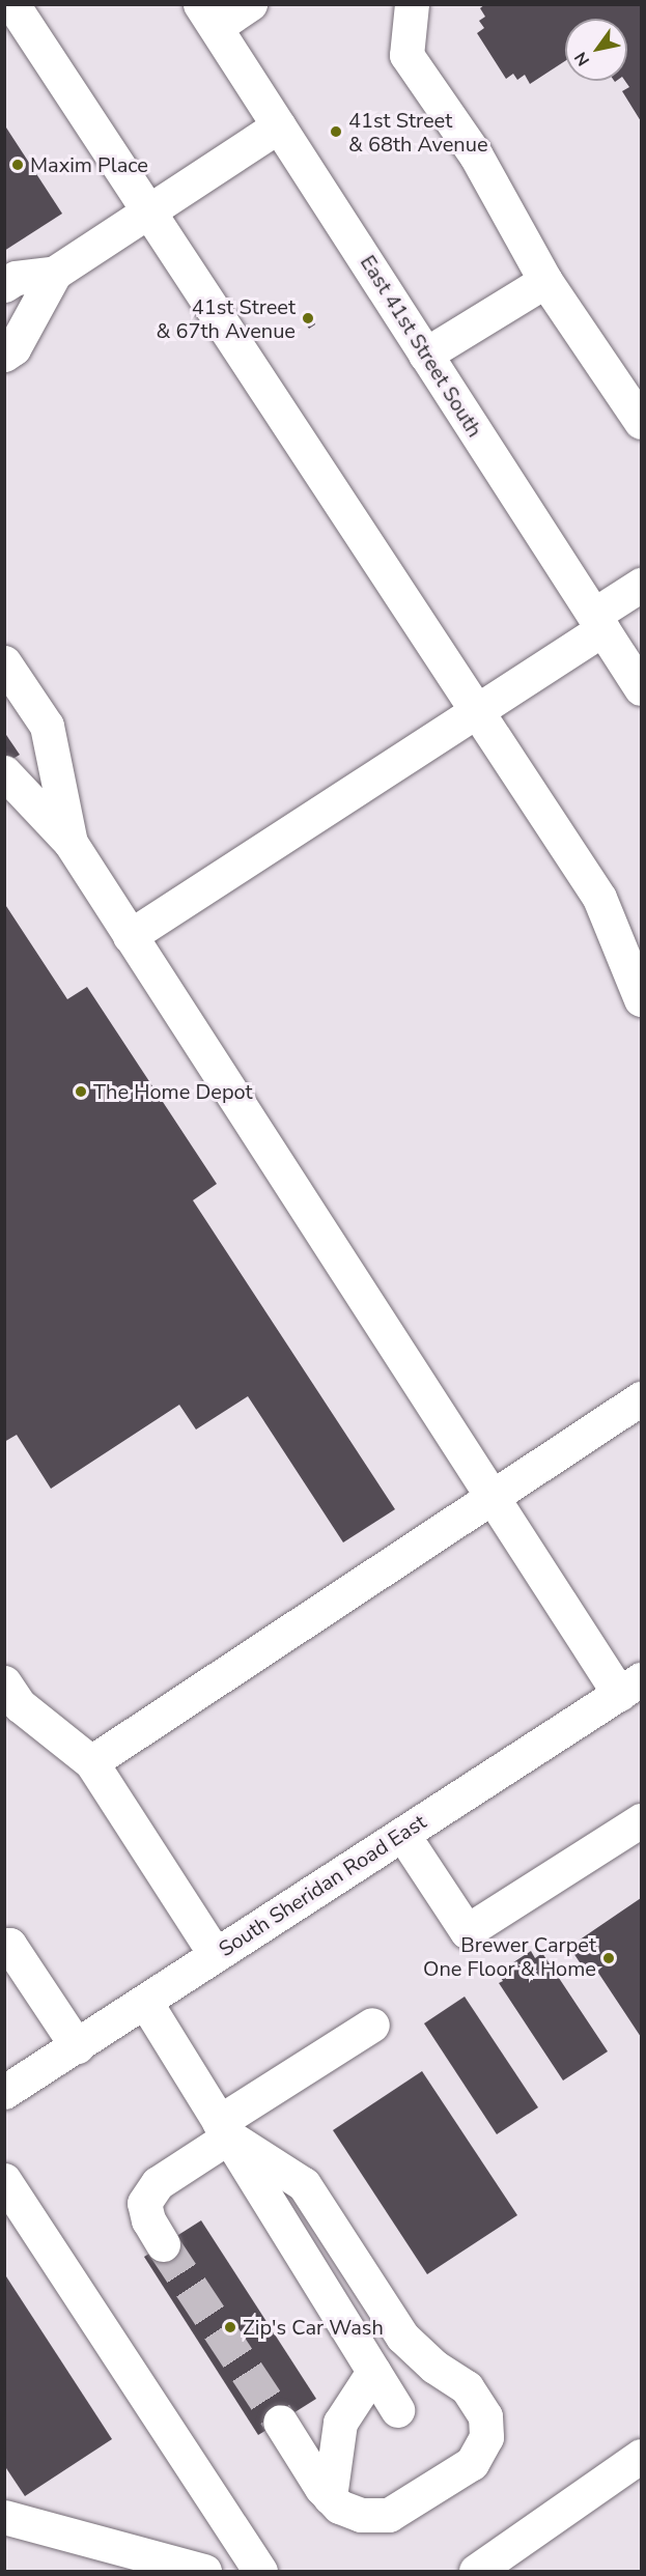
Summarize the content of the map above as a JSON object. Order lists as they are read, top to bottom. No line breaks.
{"streets":{"main road":["East 41st Street South","South Sheridan Road East"]},"places":["41st Street & 68th Avenue","Maxim Place","41st Street & 67th Avenue","The Home Depot","Brewer Carpet One Floor & Home","Zip's Car Wash"],"north":"bottom left"}
